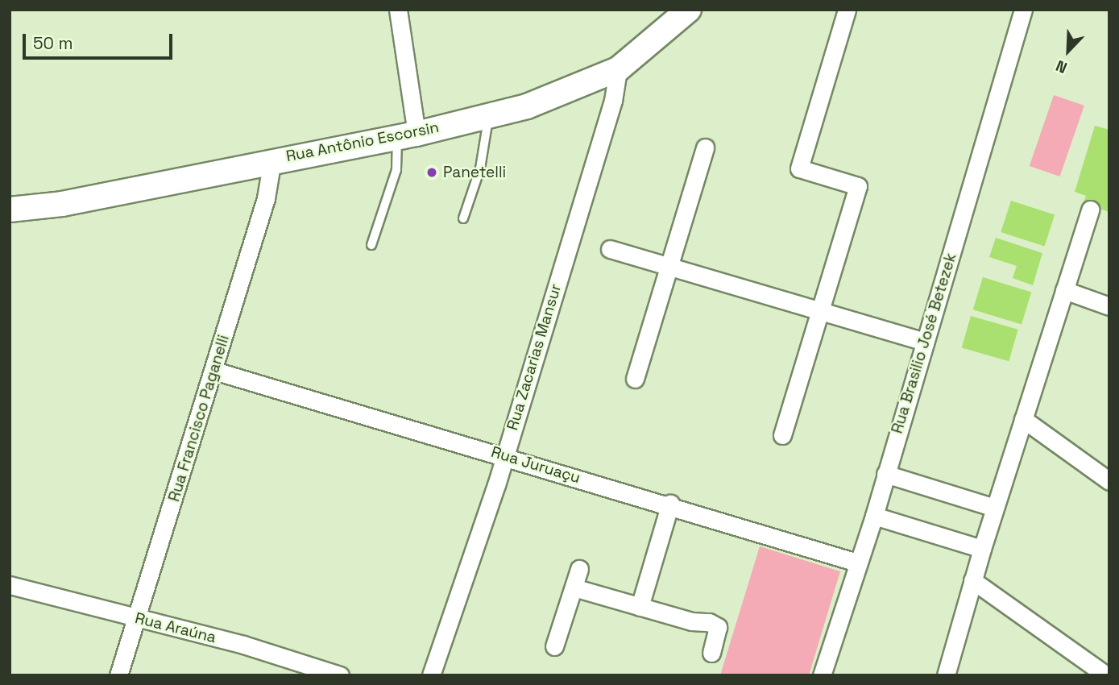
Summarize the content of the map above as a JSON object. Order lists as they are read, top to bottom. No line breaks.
{"streets":{"main road":["Rua Antônio Escorsin"],"street":["Rua Brasilio José Betezek","Rua Zacarias Mansur","Rua Francisco Paganelli","Rua Juruaçu","Rua Araúna"]},"crossings":[["Rua Antônio Escorsin","Rua Zacarias Mansur"],["Rua Antônio Escorsin","Rua Francisco Paganelli"],["Rua Brasilio José Betezek","Rua Juruaçu"],["Rua Zacarias Mansur","Rua Juruaçu"],["Rua Francisco Paganelli","Rua Juruaçu"],["Rua Francisco Paganelli","Rua Araúna"]],"places":["Panetelli"],"scale_bar":"50 m","north":"bottom left"}
